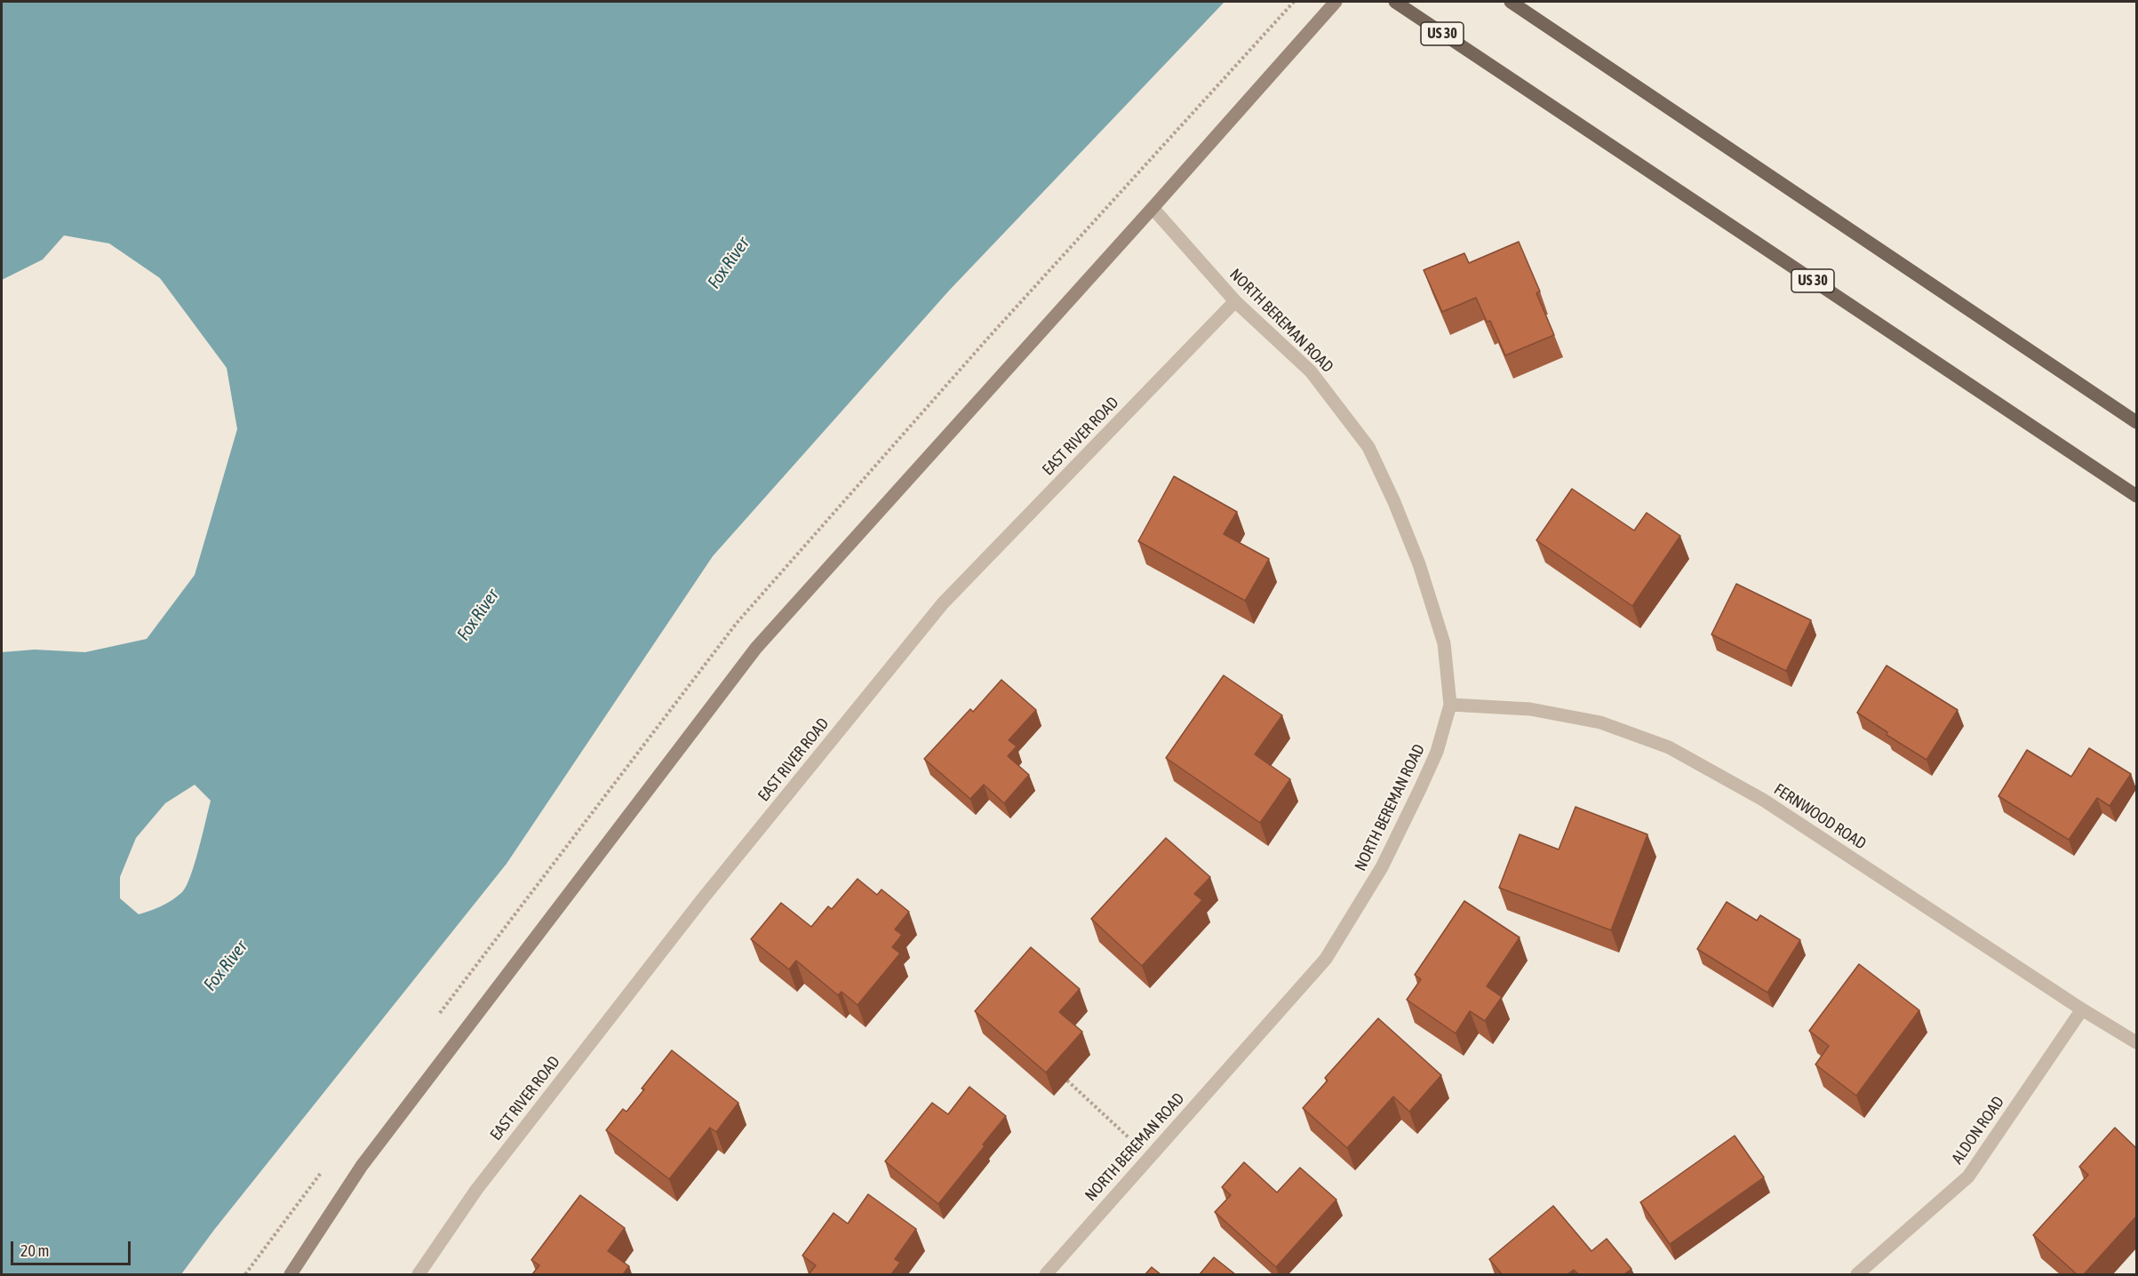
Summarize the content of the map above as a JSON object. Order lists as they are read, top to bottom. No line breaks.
{"streets":{"main road":["US 30"],"street":["NORTH BEREMAN ROAD","EAST RIVER ROAD","FERNWOOD ROAD","ALDON ROAD"]},"crossings":[["NORTH BEREMAN ROAD","EAST RIVER ROAD"],["NORTH BEREMAN ROAD","FERNWOOD ROAD"],["FERNWOOD ROAD","ALDON ROAD"]],"water":["Fox River"],"scale_bar":"20 m"}
